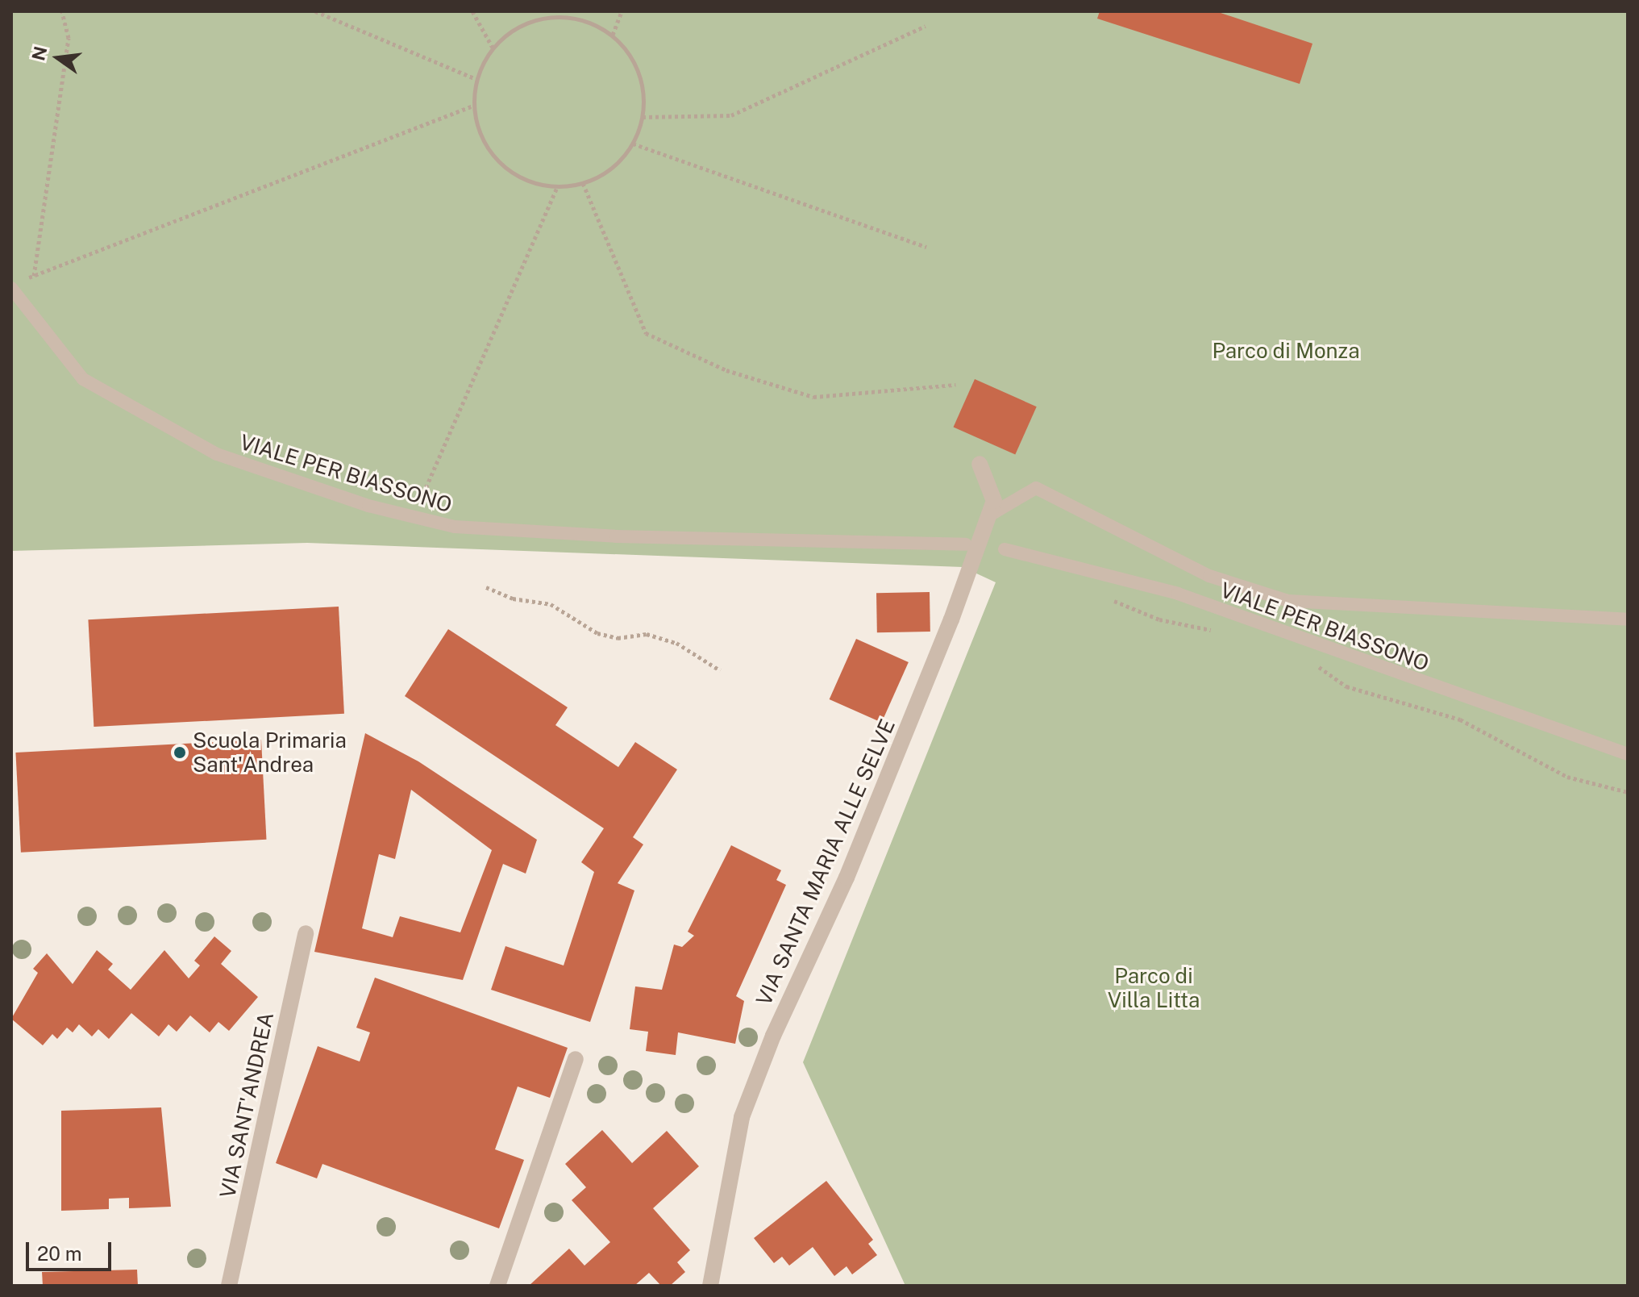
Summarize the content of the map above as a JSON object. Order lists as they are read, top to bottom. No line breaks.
{"streets":{"street":["VIA SANTA MARIA ALLE SELVE","VIA SANT'ANDREA"],"lane":["VIALE PER BIASSONO"]},"parks":["Parco di Monza","Parco di Villa Litta"],"places":["Scuola Primaria Sant'Andrea"],"scale_bar":"20 m","north":"left"}
